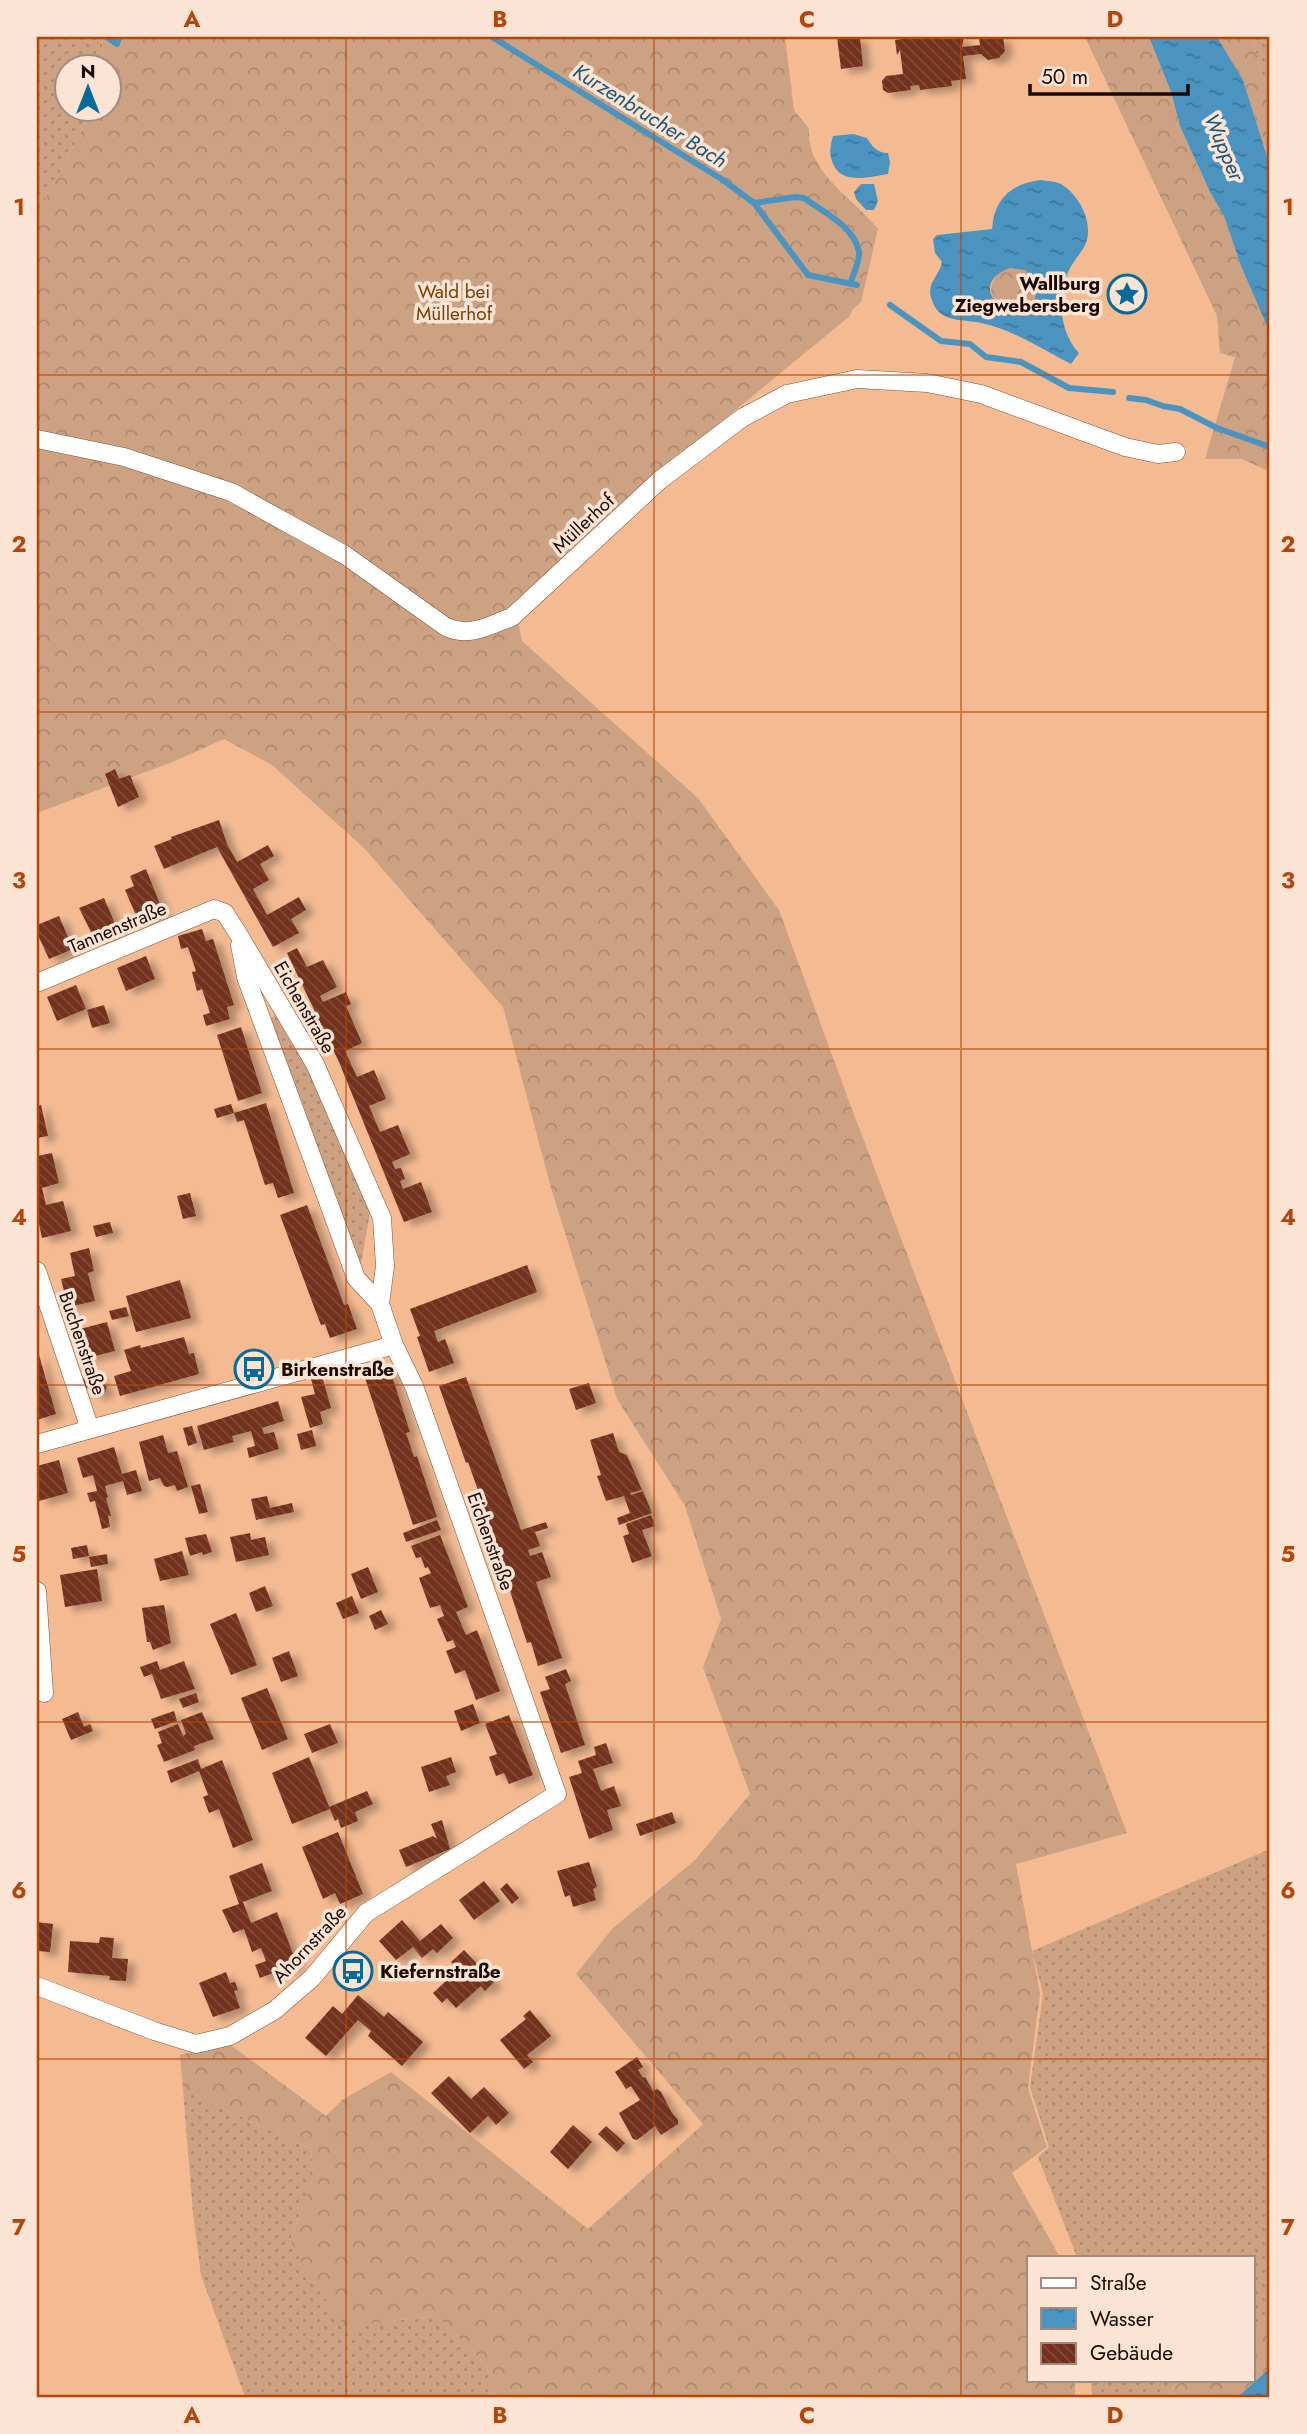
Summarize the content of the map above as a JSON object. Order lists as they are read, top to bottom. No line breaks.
{"streets":{"street":["Müllerhof","Tannenstraße","Eichenstraße","Buchenstraße","Ahornstraße"]},"crossings":[["Tannenstraße","Eichenstraße"],["Eichenstraße","Ahornstraße"]],"water":["Kurzenbrucher Bach","Wupper"],"parks":["Wald bei Müllerhof"],"places":{"place":["Wallburg Ziegwebersberg"],"bus stop":["Birkenstraße","Kiefernstraße"]},"legend":["Straße","Wasser","Gebäude"],"scale_bar":"50 m","north":"top","grid":{"columns":["A","B","C","D"],"rows":["1","2","3","4","5","6","7"]}}
